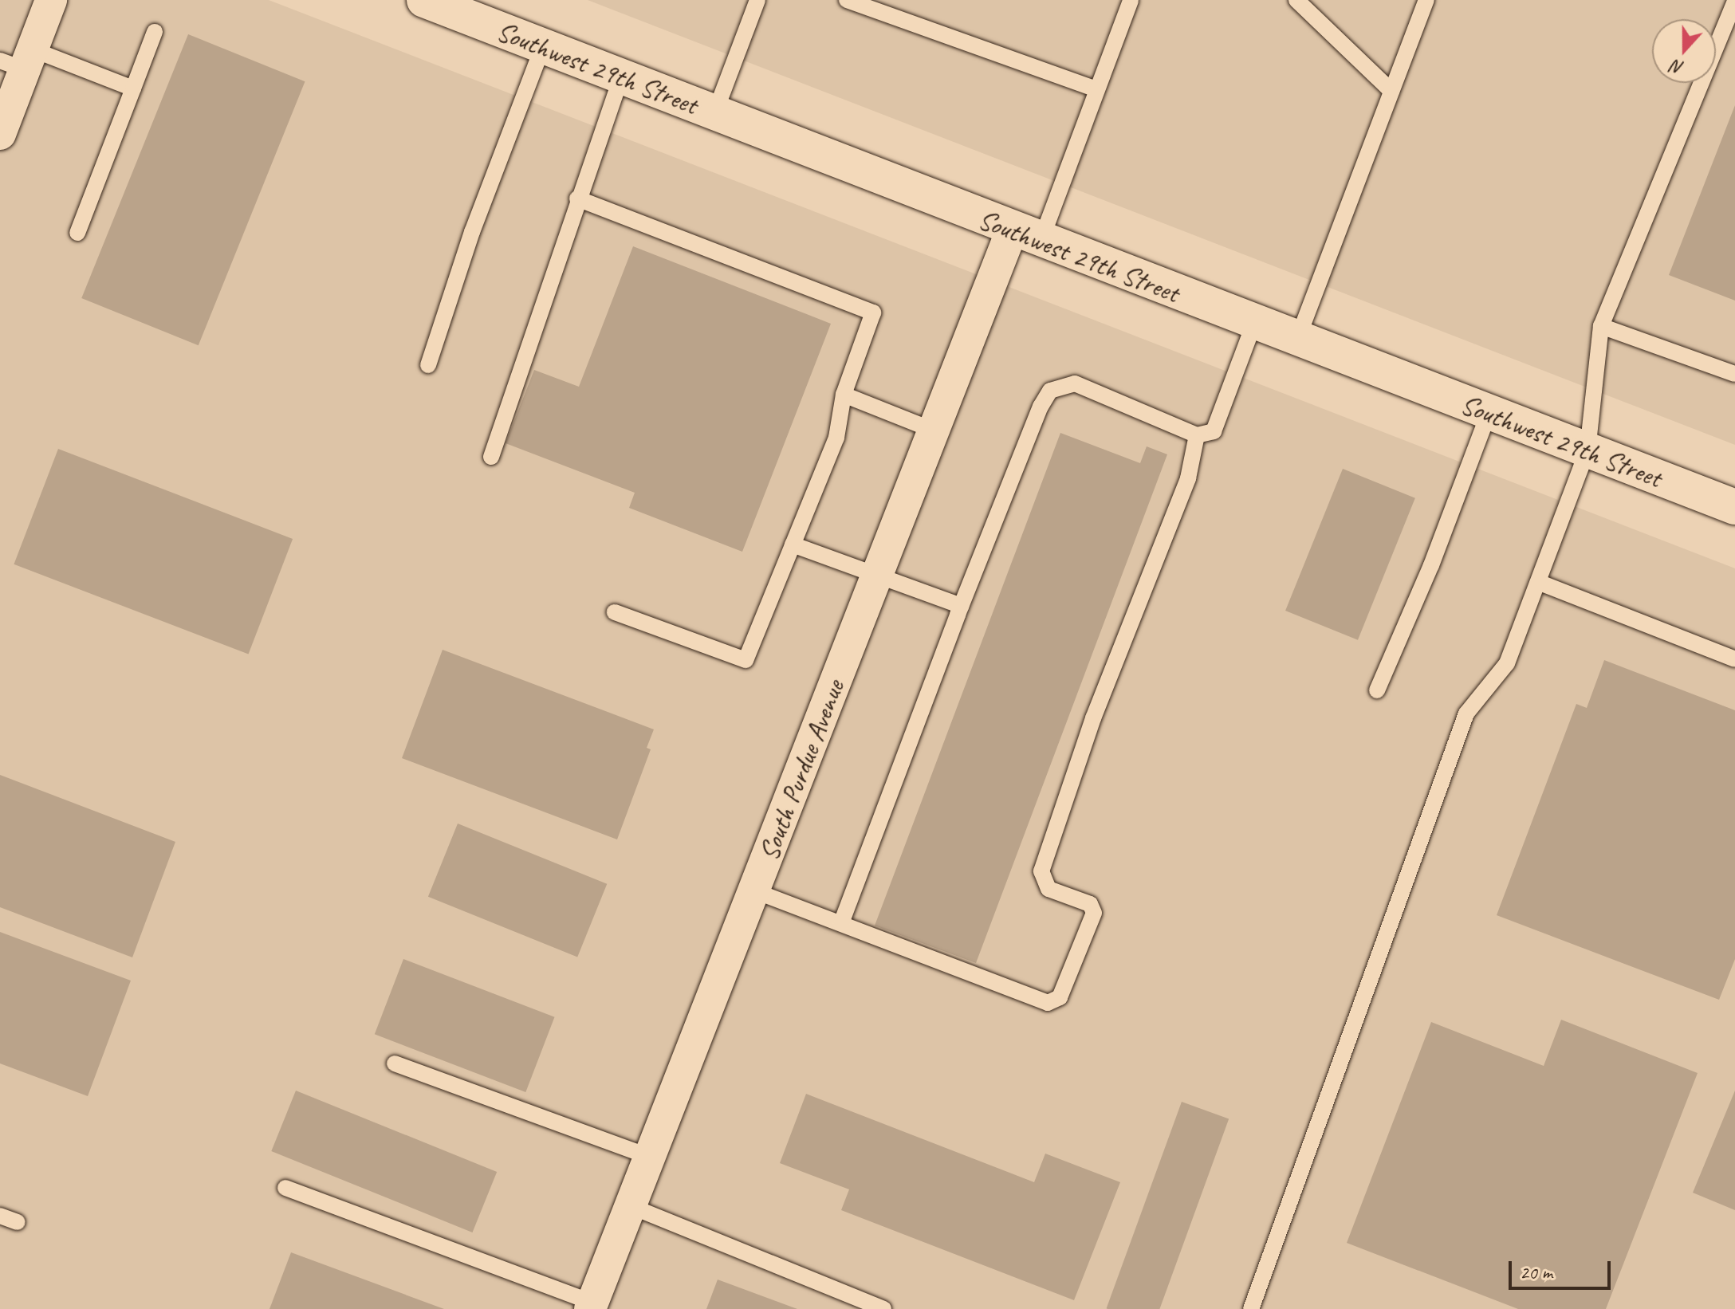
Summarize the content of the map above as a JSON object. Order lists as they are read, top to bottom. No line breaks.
{"streets":{"street":["Southwest 29th Street","South Purdue Avenue"]},"crossings":[["Southwest 29th Street","South Purdue Avenue"]],"scale_bar":"20 m","north":"bottom"}
